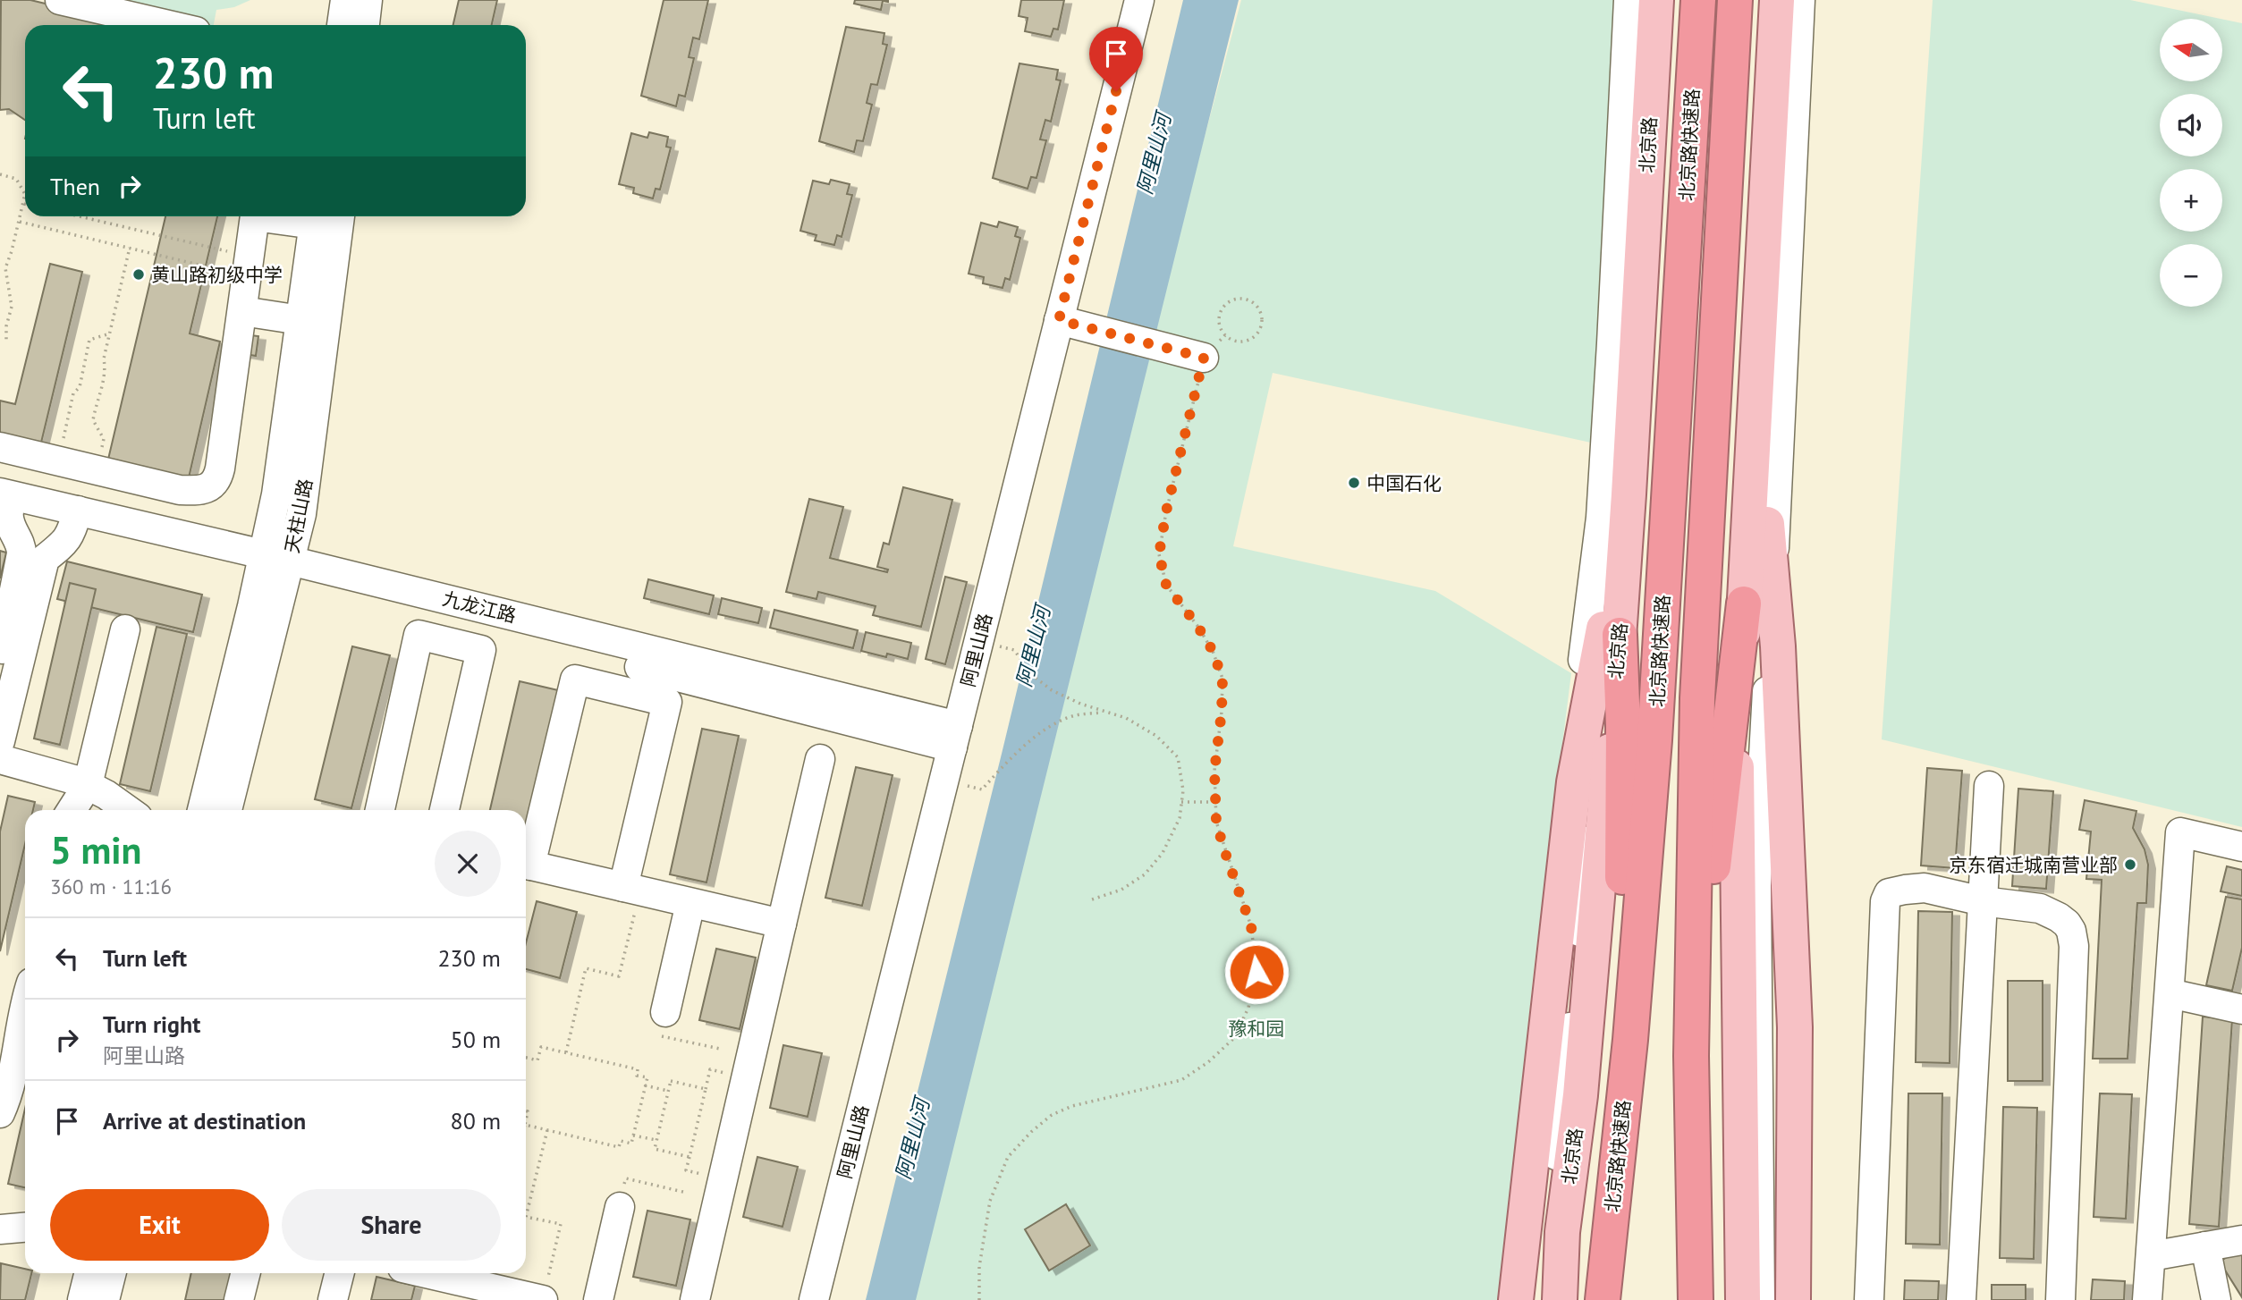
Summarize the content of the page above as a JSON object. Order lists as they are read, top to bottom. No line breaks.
{"streets":{"highway":["北京路快速路"],"main road":["北京路"],"street":["天柱山路","九龙江路","阿里山路"]},"crossings":[["天柱山路","九龙江路"],["九龙江路","阿里山路"]],"water":["阿里山河"],"parks":["豫和园"],"places":["黄山路初级中学","中国石化","京东宿迁城南营业部"],"north":"left","page":{"map_buttons":["+","−"],"turn":["230 m","Turn left"],"then":"Then","heading":["5 min","360 m · 11:16"],"list":[{"name":"Turn left","value":"230 m"},{"name":"Turn right","note":"阿里山路","value":"50 m"},{"name":"Arrive at destination","value":"80 m"}],"buttons":["Exit","Share"]}}
